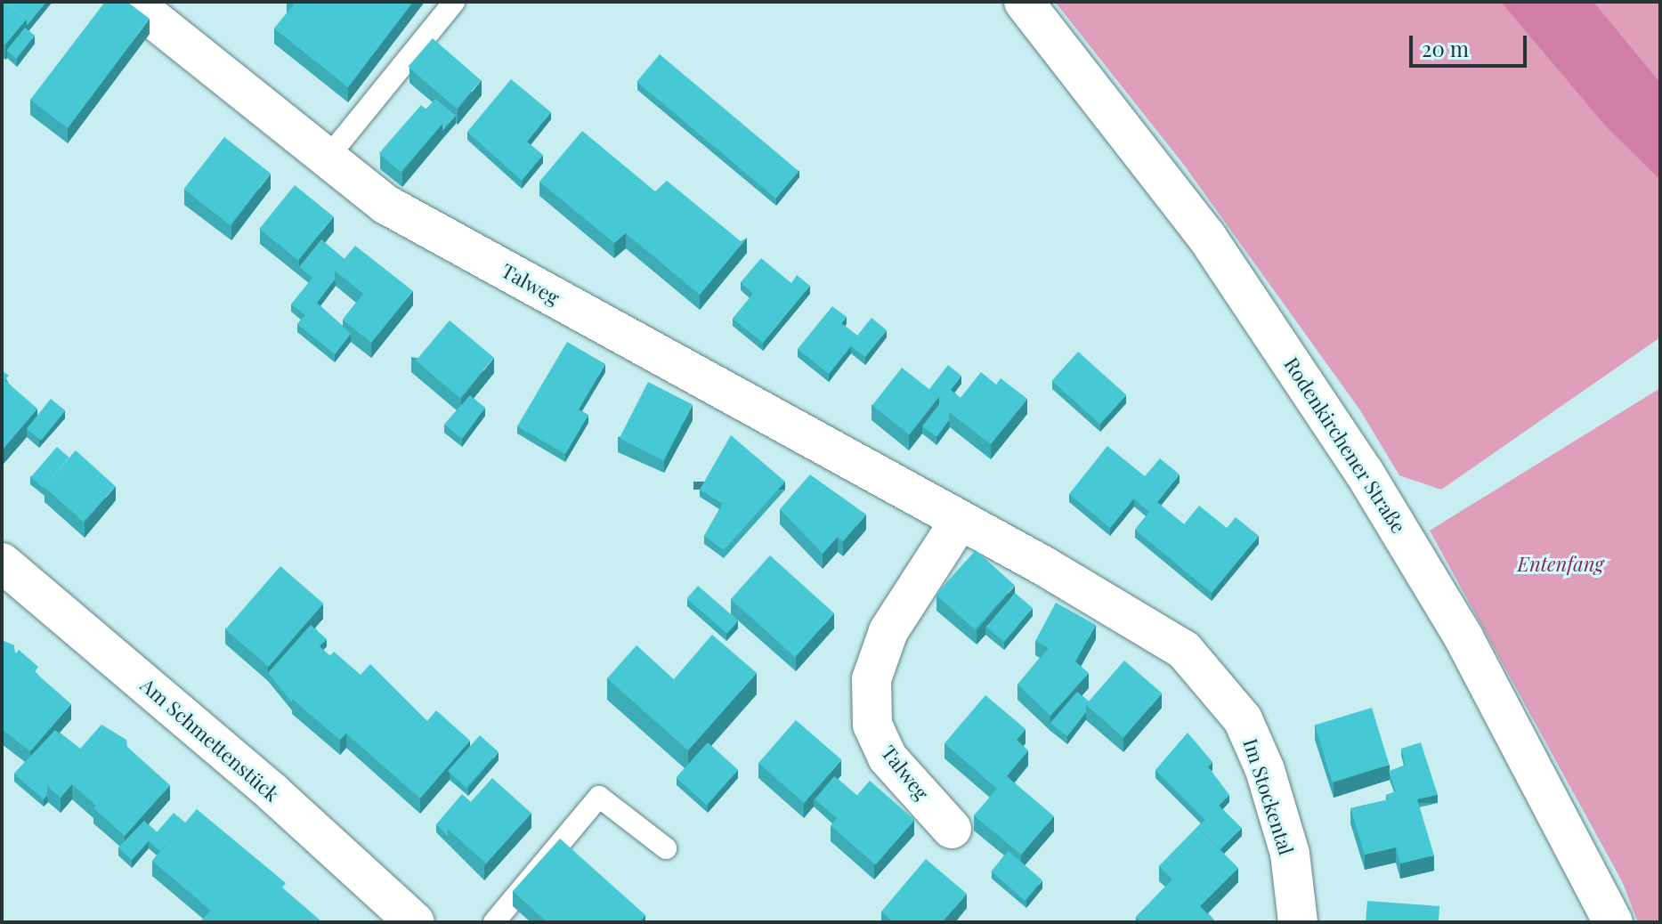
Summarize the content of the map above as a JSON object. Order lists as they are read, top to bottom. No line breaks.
{"streets":{"street":["Talweg","Rodenkirchener Straße","Am Schmettenstück","Im Stockental"]},"crossings":[["Talweg","Im Stockental"]],"parks":["Entenfang"],"scale_bar":"20 m"}
